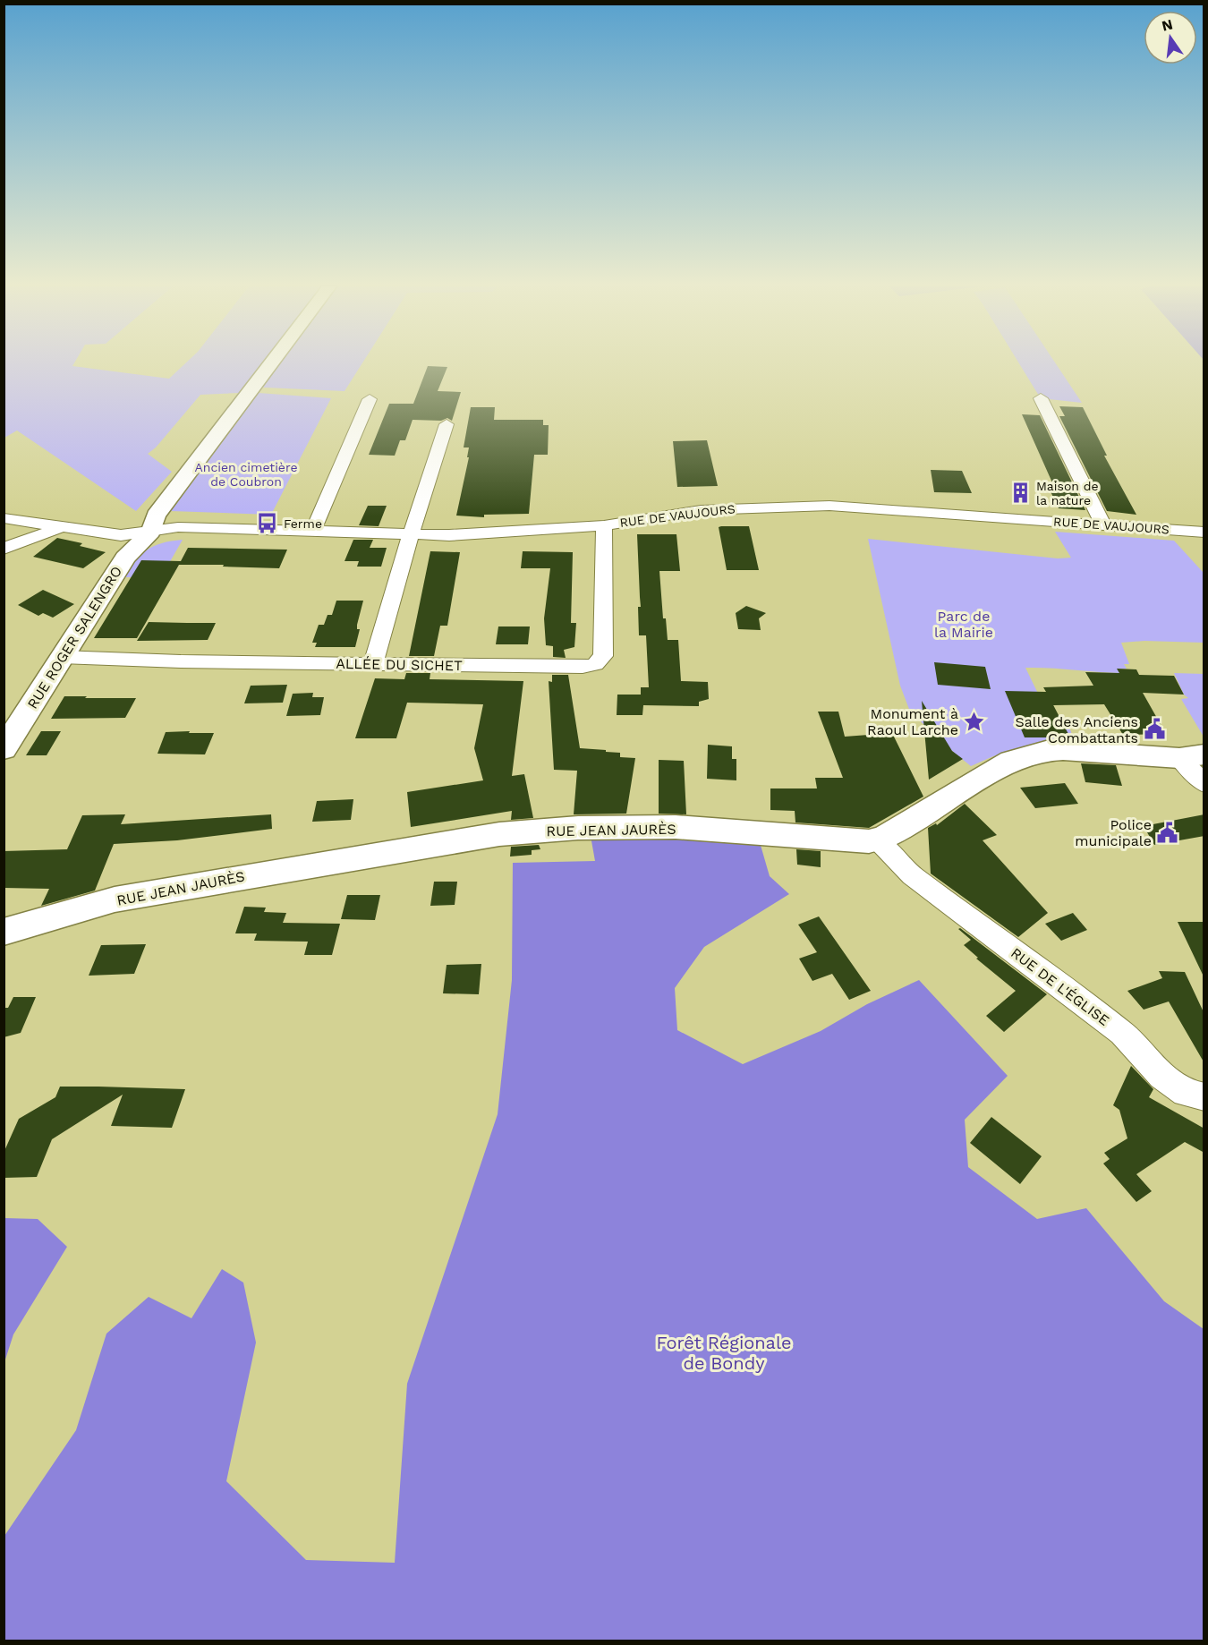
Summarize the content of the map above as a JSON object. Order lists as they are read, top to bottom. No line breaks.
{"streets":{"street":["RUE DE VAUJOURS","RUE ROGER SALENGRO","ALLÉE DU SICHET","RUE JEAN JAURÈS","RUE DE L'ÉGLISE"]},"crossings":[["RUE DE VAUJOURS","RUE ROGER SALENGRO"],["RUE DE VAUJOURS","ALLÉE DU SICHET"],["RUE ROGER SALENGRO","ALLÉE DU SICHET"],["RUE JEAN JAURÈS","RUE DE L'ÉGLISE"]],"parks":["Ancien cimetière de Coubron","Parc de la Mairie","Forêt Régionale de Bondy"],"places":{"building":["Maison de la nature"],"bus stop":["Ferme"],"place":["Monument à Raoul Larche"],"public building":["Salle des Anciens Combattants","Police municipale"]},"north":"top"}
